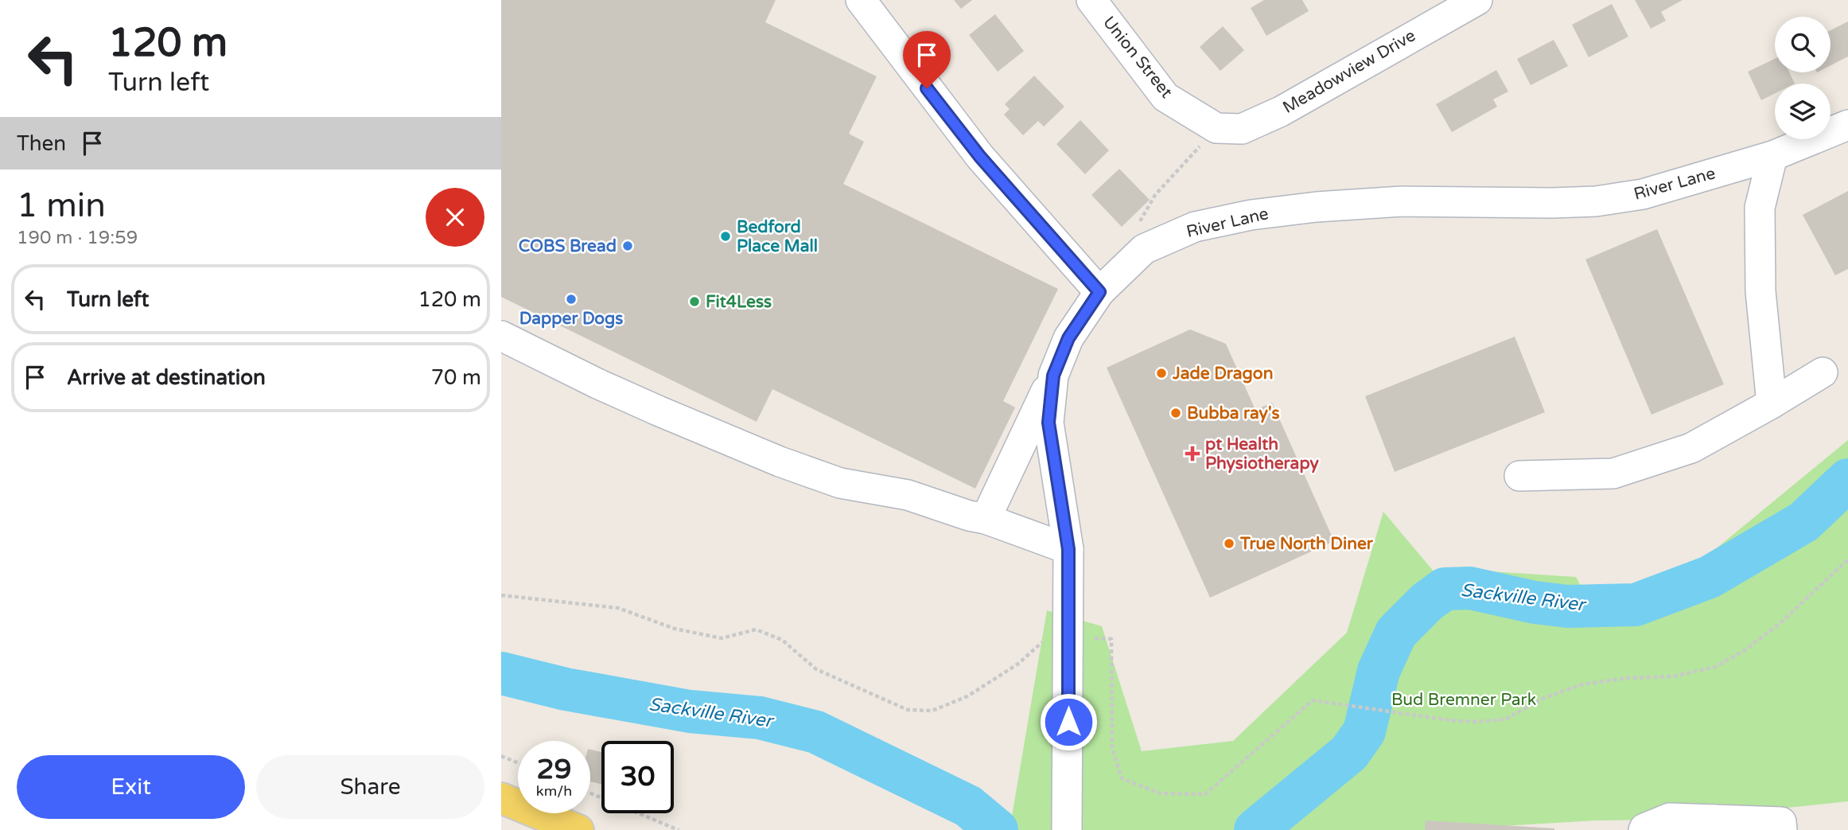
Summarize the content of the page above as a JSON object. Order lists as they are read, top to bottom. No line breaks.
{"streets":{"street":["Union Street","Meadowview Drive","River Lane"]},"crossings":[["Union Street","Meadowview Drive"]],"water":["Sackville River"],"parks":["Bud Bremner Park"],"places":{"other":["Bedford Place Mall","COBS Bread","Dapper Dogs","Fit4Less","Jade Dragon","Bubba ray's","True North Diner"],"health":["pt Health Physiotherapy"]},"page":{"turn":["120 m","Turn left"],"then":"Then","heading":["1 min","190 m · 19:59"],"list":[{"name":"Turn left","value":"120 m"},{"name":"Arrive at destination","value":"70 m"}],"speed":"29 km/h","limit":"30","buttons":["Exit","Share"]}}
